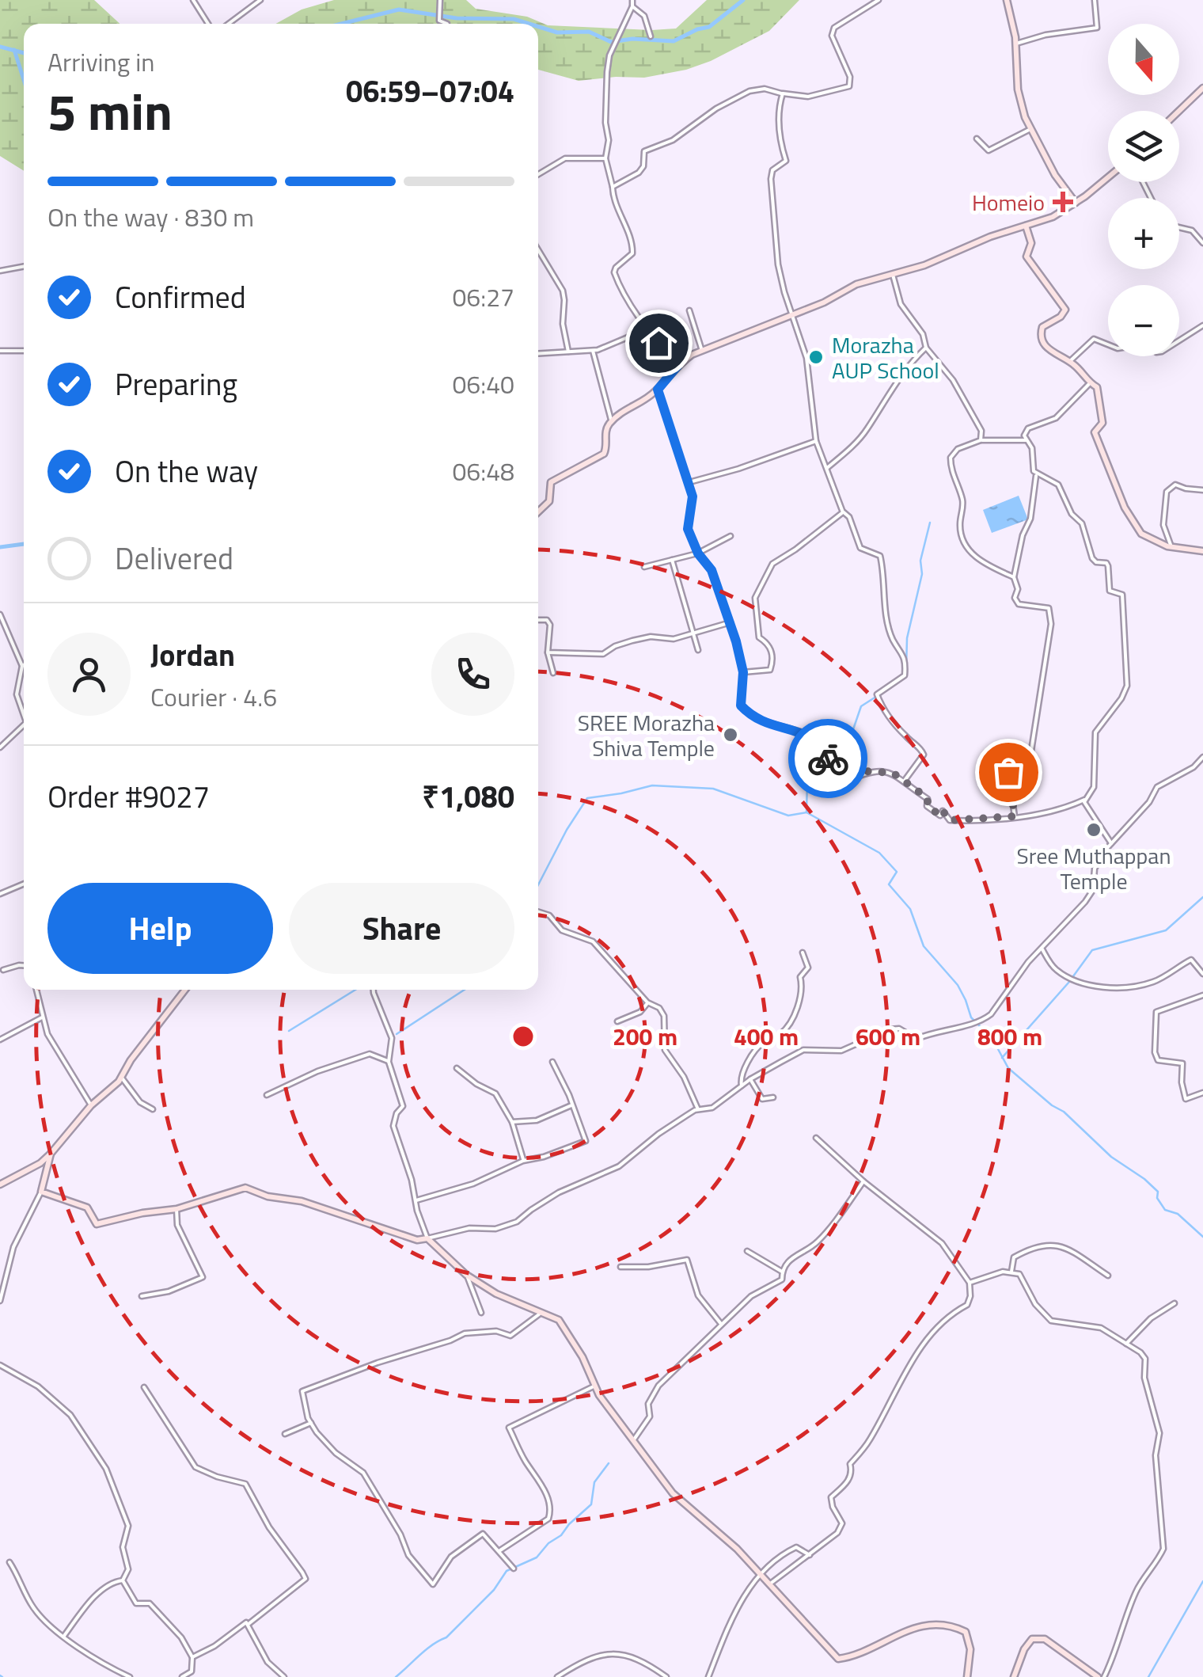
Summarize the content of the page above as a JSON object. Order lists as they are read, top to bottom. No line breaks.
{"places":{"health":["Homeio"],"other":["Morazha AUP School","SREE Morazha Shiva Temple","Sree Muthappan Temple"]},"north":"bottom","page":{"map_buttons":["+","−"],"heading":["5 min","Arriving in","06:59–07:04"],"panel":["Jordan","Courier · 4.6","Order #9027","₹1,080"],"bar":"On the way · 830 m","list":[["Confirmed","06:27"],["Preparing","06:40"],["On the way","06:48"],"Delivered"],"buttons":["Help","Share"]},"rings":["200 m","400 m","600 m","800 m"]}
